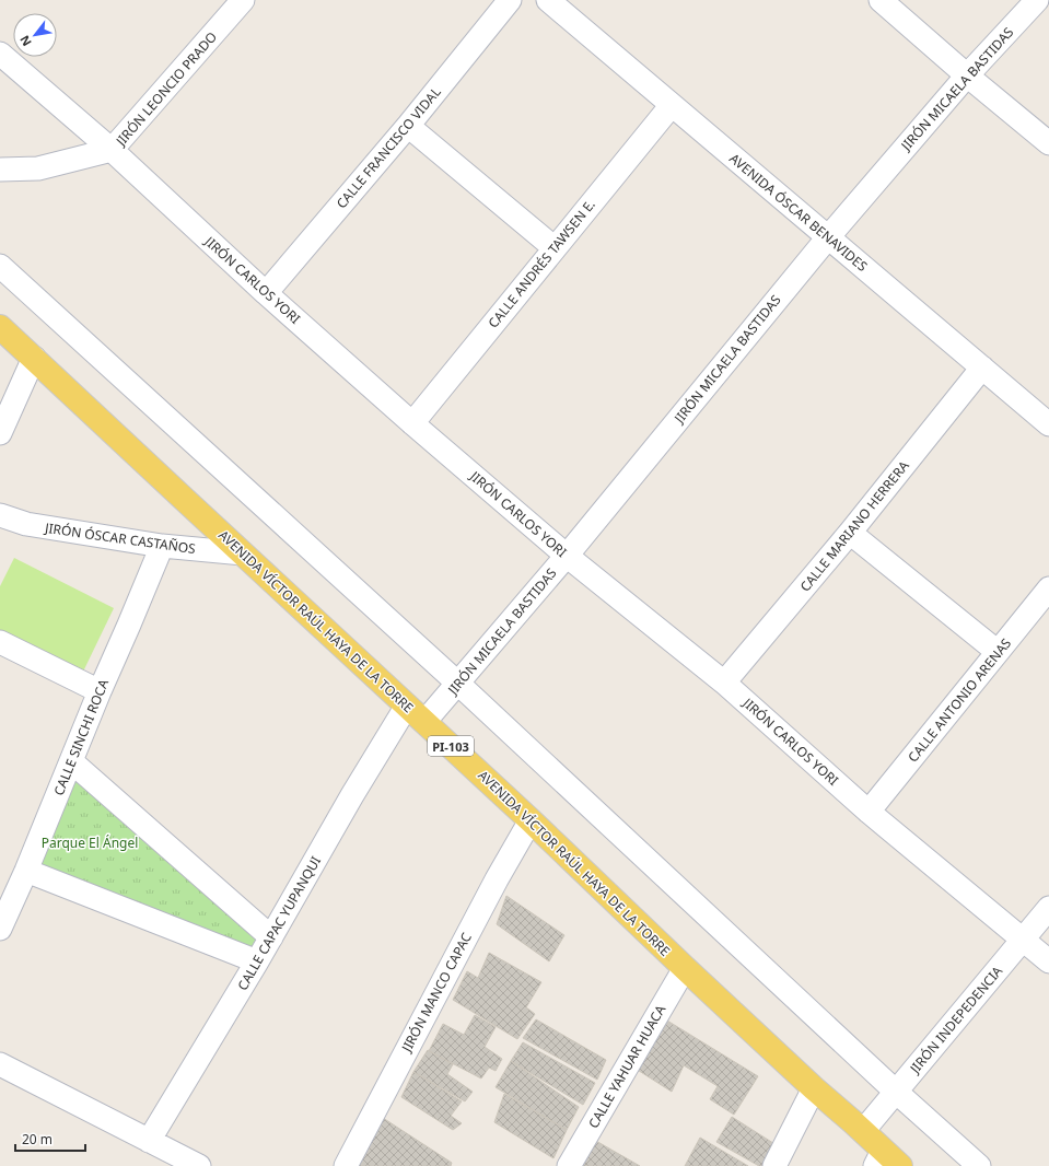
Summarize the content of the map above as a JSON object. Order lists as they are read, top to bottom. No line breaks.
{"streets":{"main road":["AVENIDA VÍCTOR RAÚL HAYA DE LA TORRE","PI-103"],"street":["JIRÓN LEONCIO PRADO","JIRÓN MICAELA BASTIDAS","CALLE FRANCISCO VIDAL","AVENIDA ÓSCAR BENAVIDES","CALLE ANDRÉS TAWSEN E.","JIRÓN CARLOS YORI","CALLE MARIANO HERRERA","JIRÓN ÓSCAR CASTAÑOS","CALLE ANTONIO ARENAS","CALLE SINCHI ROCA","CALLE CAPAC YUPANQUI","JIRÓN MANCO CAPAC","JIRÓN INDEPEDENCIA","CALLE YAHUAR HUACA"]},"crossings":[["JIRÓN LEONCIO PRADO","JIRÓN CARLOS YORI"],["JIRÓN MICAELA BASTIDAS","AVENIDA ÓSCAR BENAVIDES"],["JIRÓN MICAELA BASTIDAS","JIRÓN CARLOS YORI"],["JIRÓN MICAELA BASTIDAS","AVENIDA VÍCTOR RAÚL HAYA DE LA TORRE"],["CALLE FRANCISCO VIDAL","JIRÓN CARLOS YORI"],["AVENIDA ÓSCAR BENAVIDES","CALLE ANDRÉS TAWSEN E."],["AVENIDA ÓSCAR BENAVIDES","CALLE MARIANO HERRERA"],["CALLE ANDRÉS TAWSEN E.","JIRÓN CARLOS YORI"],["JIRÓN CARLOS YORI","CALLE MARIANO HERRERA"],["JIRÓN CARLOS YORI","CALLE ANTONIO ARENAS"],["JIRÓN CARLOS YORI","JIRÓN INDEPEDENCIA"],["JIRÓN ÓSCAR CASTAÑOS","AVENIDA VÍCTOR RAÚL HAYA DE LA TORRE"],["JIRÓN ÓSCAR CASTAÑOS","CALLE SINCHI ROCA"],["AVENIDA VÍCTOR RAÚL HAYA DE LA TORRE","CALLE CAPAC YUPANQUI"],["AVENIDA VÍCTOR RAÚL HAYA DE LA TORRE","JIRÓN MANCO CAPAC"],["AVENIDA VÍCTOR RAÚL HAYA DE LA TORRE","JIRÓN INDEPEDENCIA"],["AVENIDA VÍCTOR RAÚL HAYA DE LA TORRE","CALLE YAHUAR HUACA"]],"parks":["Parque El Ángel"],"scale_bar":"20 m","north":"bottom left"}
